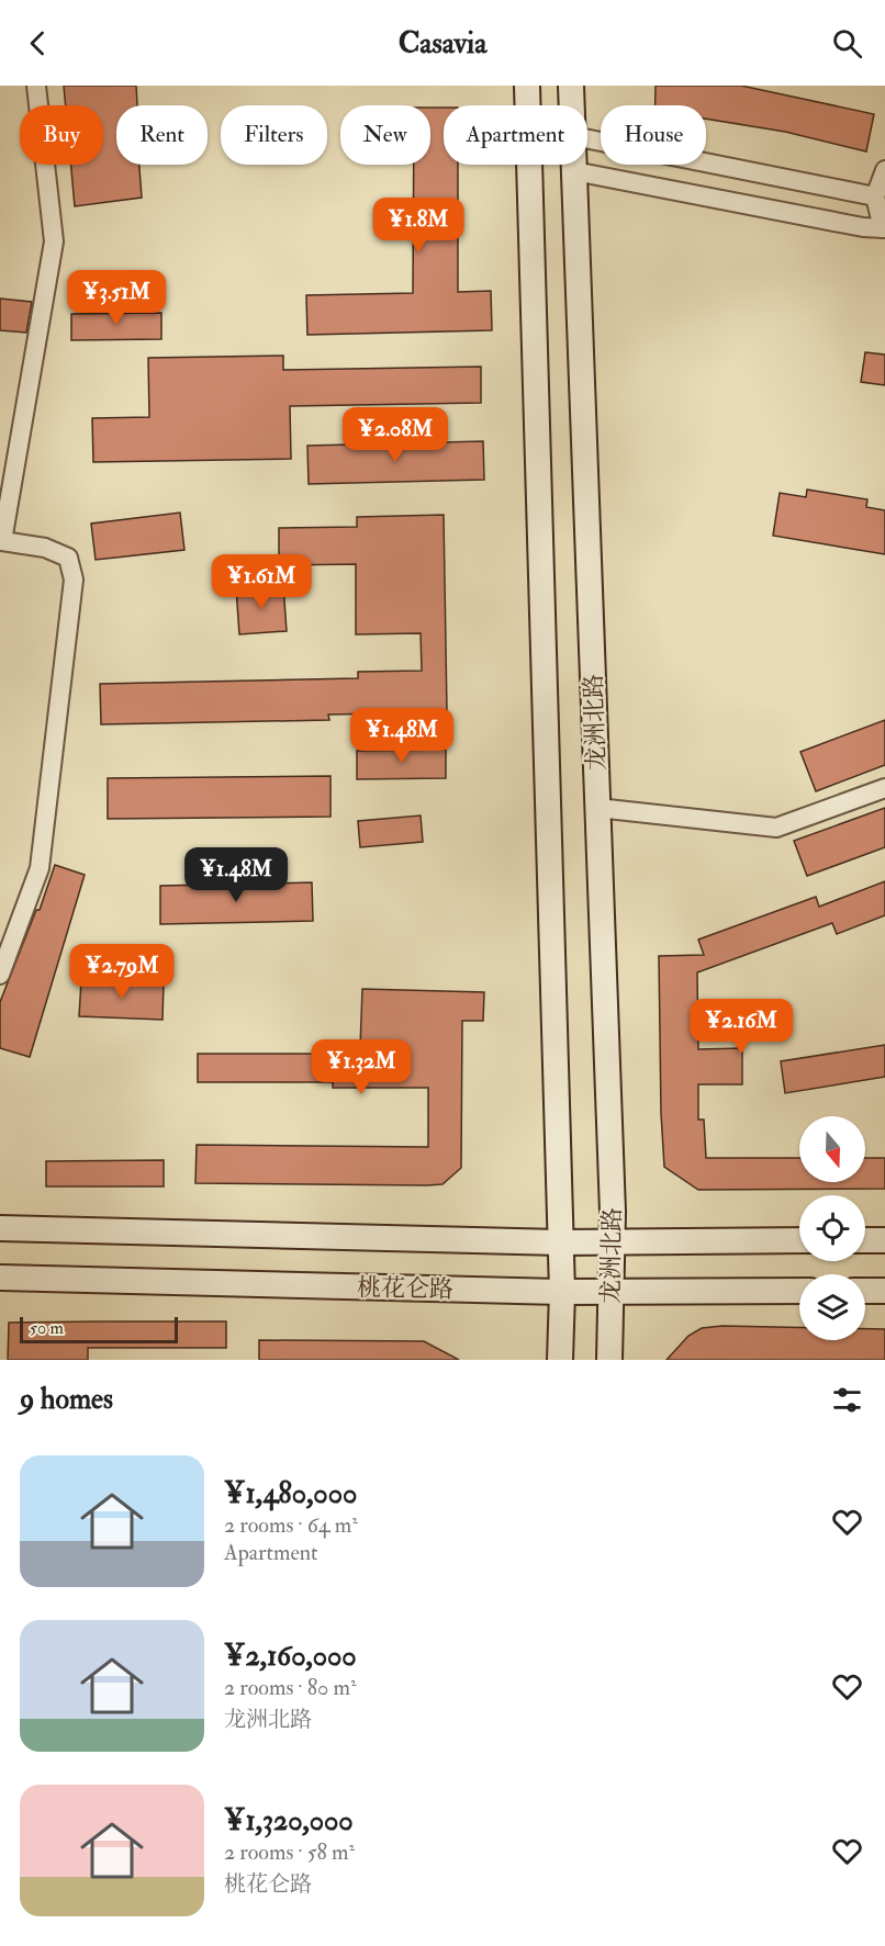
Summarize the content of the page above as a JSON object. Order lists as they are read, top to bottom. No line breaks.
{"streets":{"main road":["龙洲北路","桃花仑路"]},"crossings":[["龙洲北路","桃花仑路"]],"scale_bar":"50 m","north":"bottom","page":{"header":"Casavia","chip":["Buy","Rent","Filters","New","Apartment","House"],"price":["¥1.8M","¥3.51M","¥2.08M","¥1.61M","¥1.48M","¥1.48M","¥2.79M","¥2.16M","¥1.32M"],"scale":"50 m","heading":"9 homes","list":[{"name":"¥1,480,000","note":"2 rooms · 64 m² · Apartment"},{"name":"¥2,160,000","note":"2 rooms · 80 m² · 龙洲北路"},{"name":"¥1,320,000","note":"2 rooms · 58 m² · 桃花仑路"}]}}
